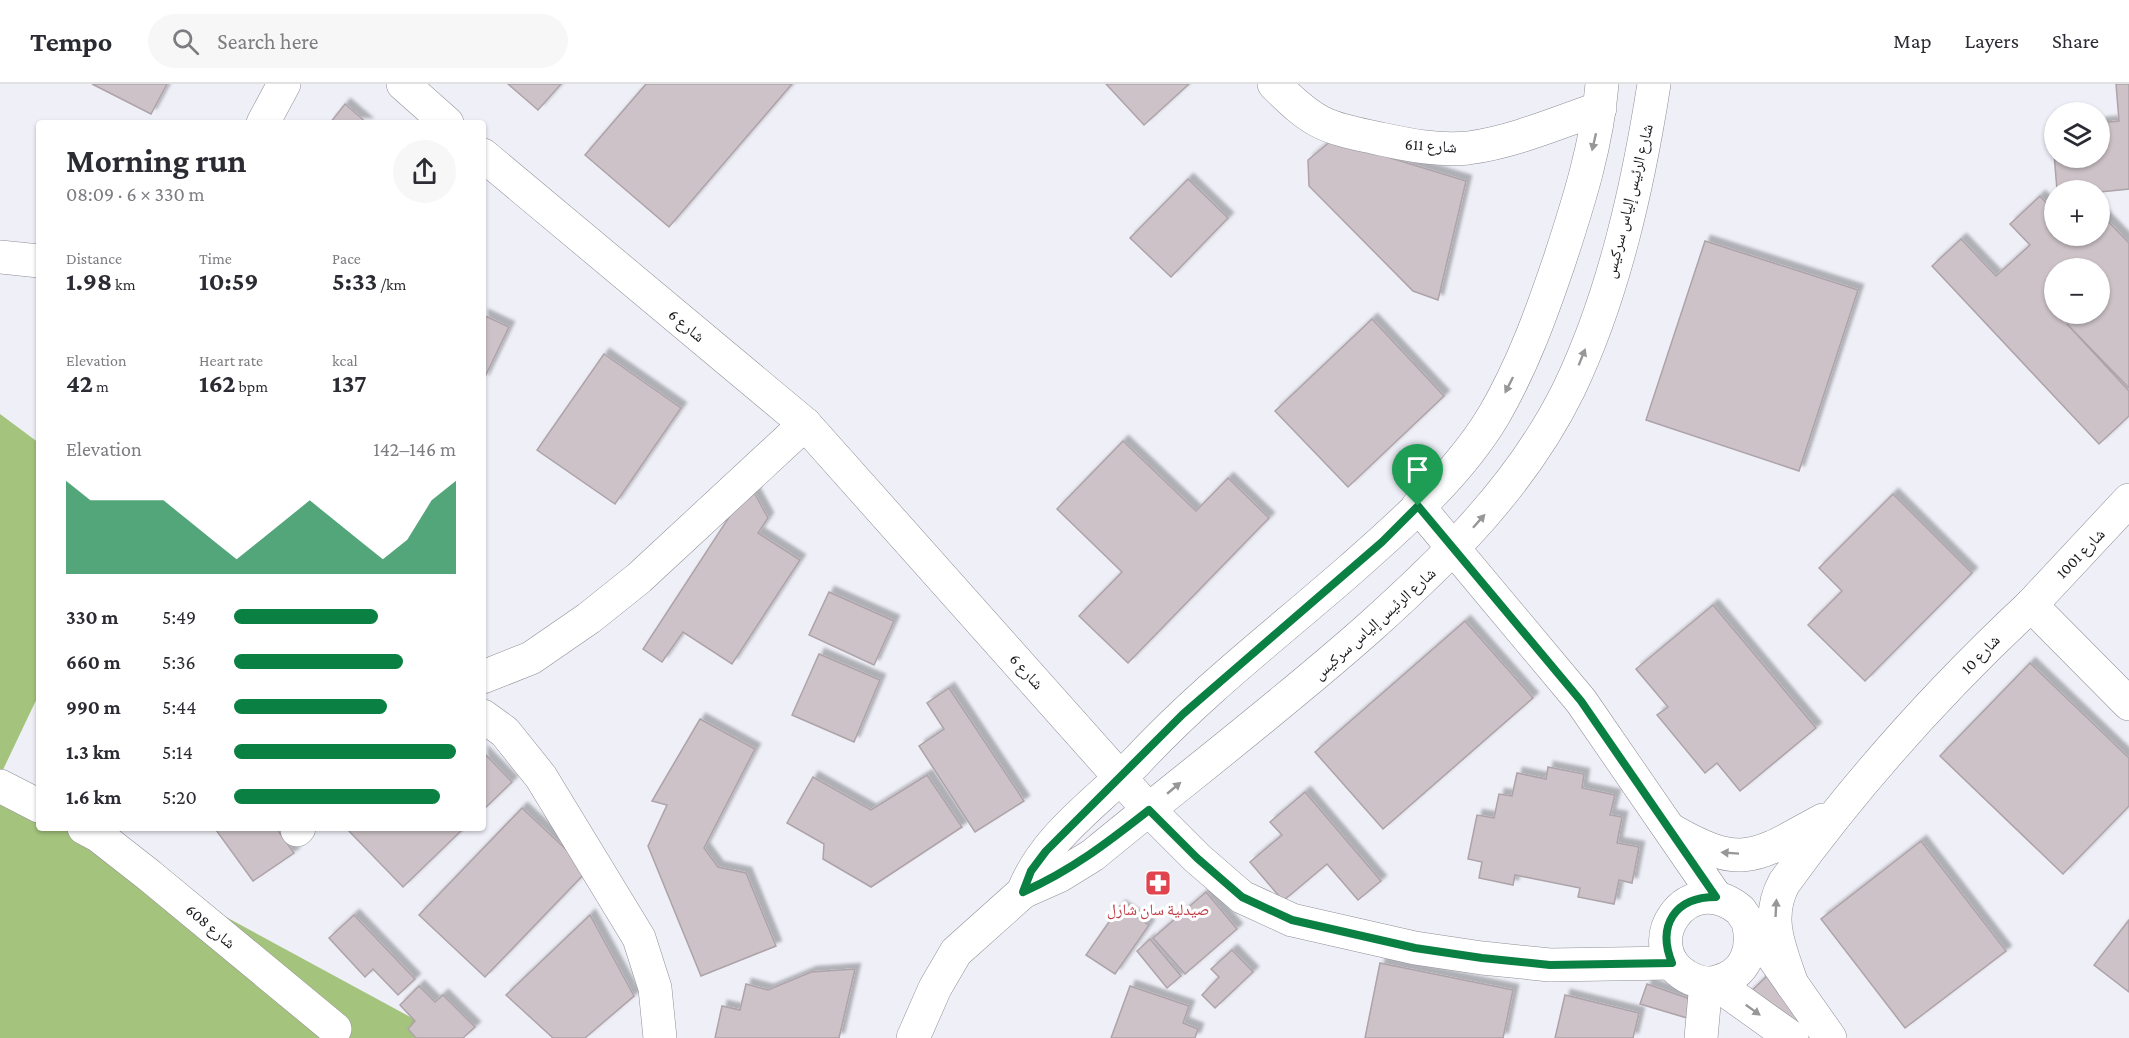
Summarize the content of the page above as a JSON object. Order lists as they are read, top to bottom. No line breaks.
{"streets":{"street":["شارع 611","شارع الرئيس إلياس سركيس","شارع 6","شارع 1001","شارع 10","شارع 608"]},"crossings":[["شارع 611","شارع الرئيس إلياس سركيس"],["شارع الرئيس إلياس سركيس","شارع 6"],["شارع 1001","شارع 10"]],"one_way":["شارع 10"],"places":{"pharmacy":["صيدلية سان شارل"]},"page":{"header":"Tempo","search":"Search here","nav":["Map","Layers","Share"],"map_buttons":["+","−"],"heading":["Morning run","08:09 · 6 × 330 m"],"stats":[["Distance","1.98 km"],["Time","10:59"],["Pace","5:33 /km"],["Elevation","42 m"],["Heart rate","162 bpm"],["kcal","137"]],"chart":["Elevation","142–146 m"],"list":[{"name":"330 m","note":"5:49"},{"name":"660 m","note":"5:36"},{"name":"990 m","note":"5:44"},{"name":"1.3 km","note":"5:14"},{"name":"1.6 km","note":"5:20"}]}}
